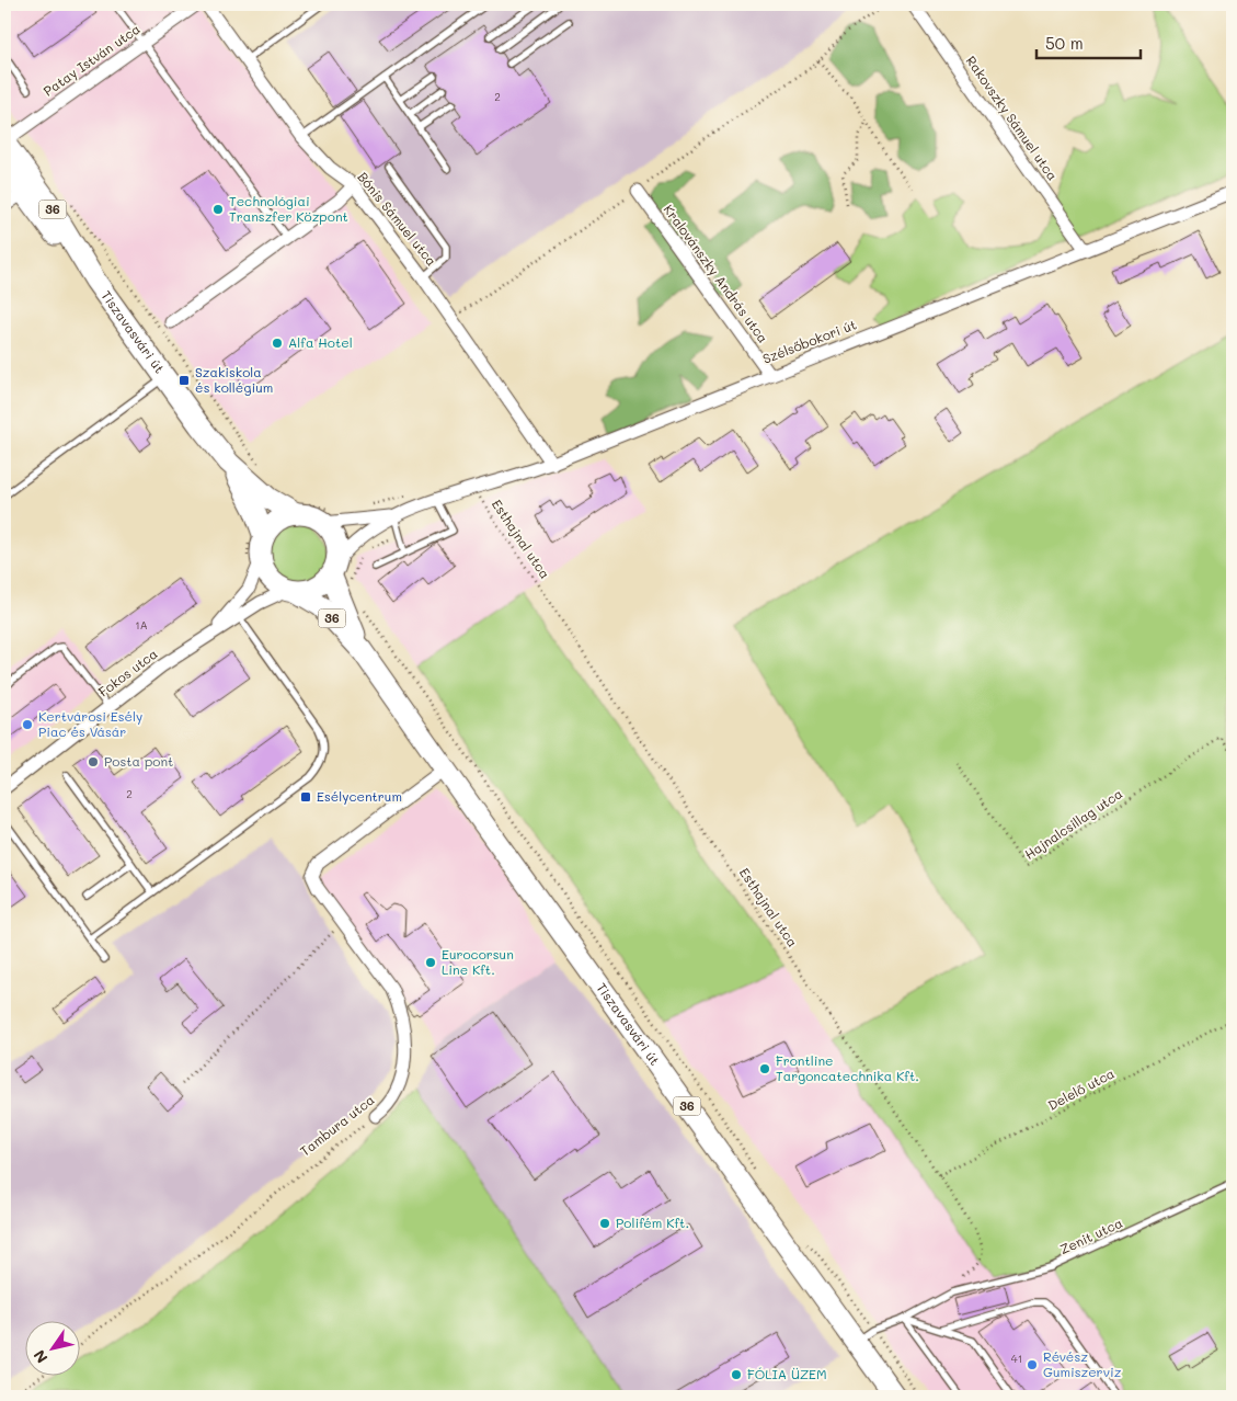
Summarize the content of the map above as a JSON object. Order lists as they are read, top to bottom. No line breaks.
{"streets":{"main road":["36","Tiszavasvári út"],"street":["Patay István utca","Rakovszky Sámuel utca","Bónis Sámuel utca","Kralovánszky András utca","Szélsőbokori út","Fokos utca","Tambura utca"],"lane":["Zenit utca"],"path":["Esthajnal utca","Hajnalcsillag utca","Delelő utca"]},"crossings":[["Patay István utca","Tiszavasvári út"],["Rakovszky Sámuel utca","Szélsőbokori út"],["36","Tiszavasvári út"],["36","Fokos utca"],["Bónis Sámuel utca","Szélsőbokori út"],["Kralovánszky András utca","Szélsőbokori út"],["Tiszavasvári út","Tambura utca"],["Szélsőbokori út","Esthajnal utca"],["Esthajnal utca","Delelő utca"],["Esthajnal utca","Zenit utca"]],"places":{"other":["Technológiai Transzfer Központ","Alfa Hotel","Kertvárosi Esély Piac és Vásár","Posta pont","Eurocorsun Line Kft.","Frontline Targoncatechnika Kft.","Polifém Kft.","Révész Gumiszerviz","FÓLIA ÜZEM"],"transit":["Szakiskola és kollégium","Esélycentrum"]},"house_numbers":["2","1A","2","41"],"scale_bar":"50 m","north":"bottom left"}
